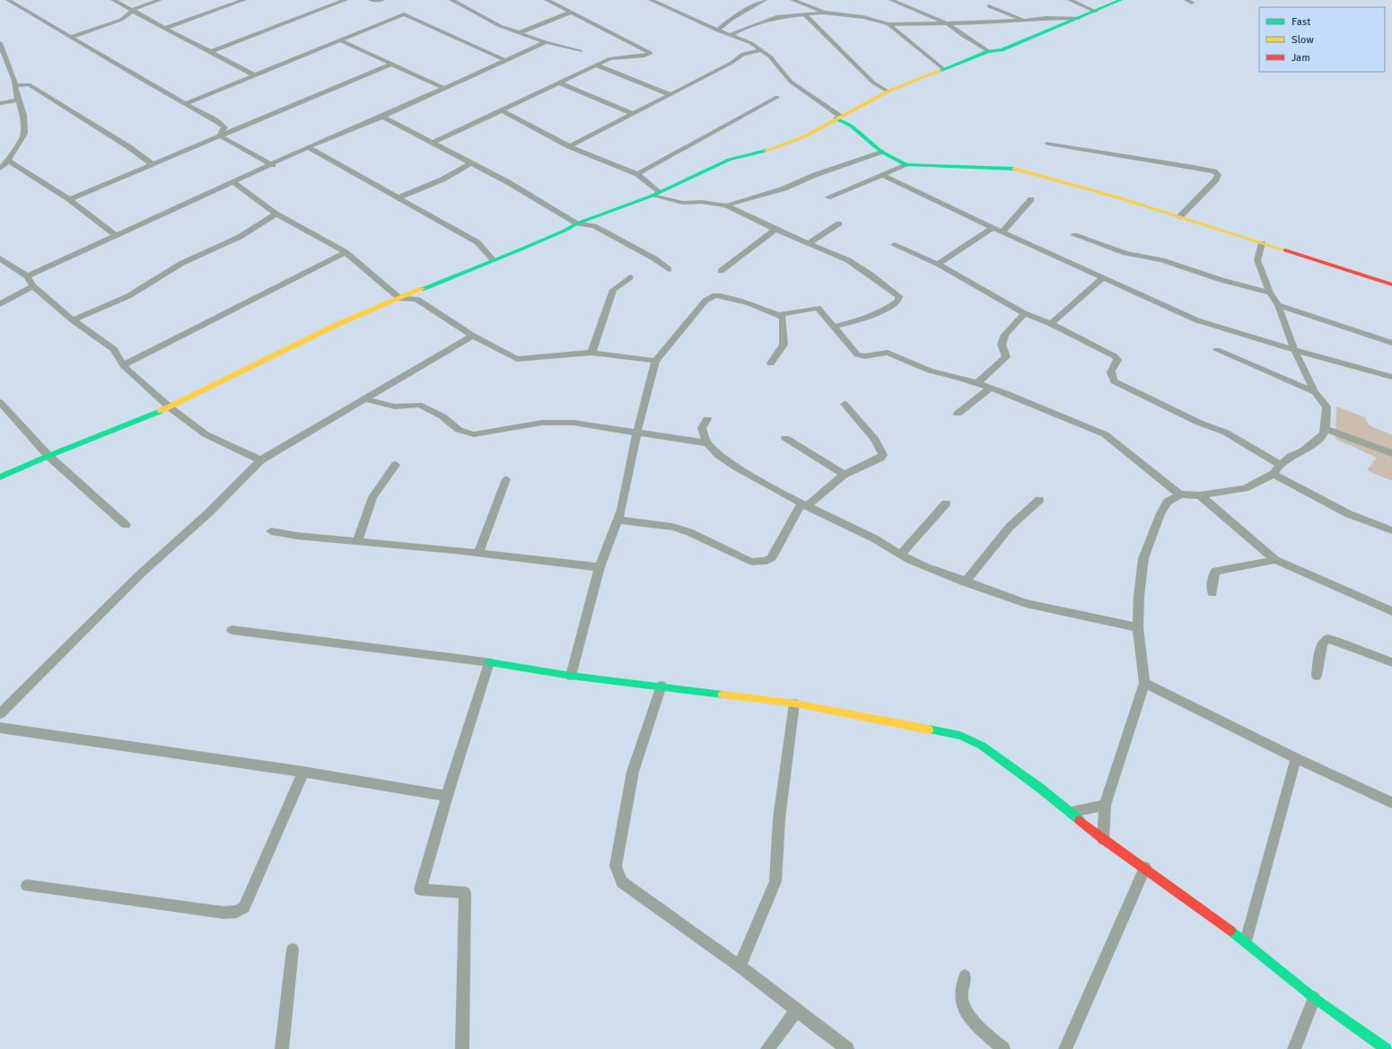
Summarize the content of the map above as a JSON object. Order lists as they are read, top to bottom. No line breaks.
{"legend":["Fast","Slow","Jam"]}
